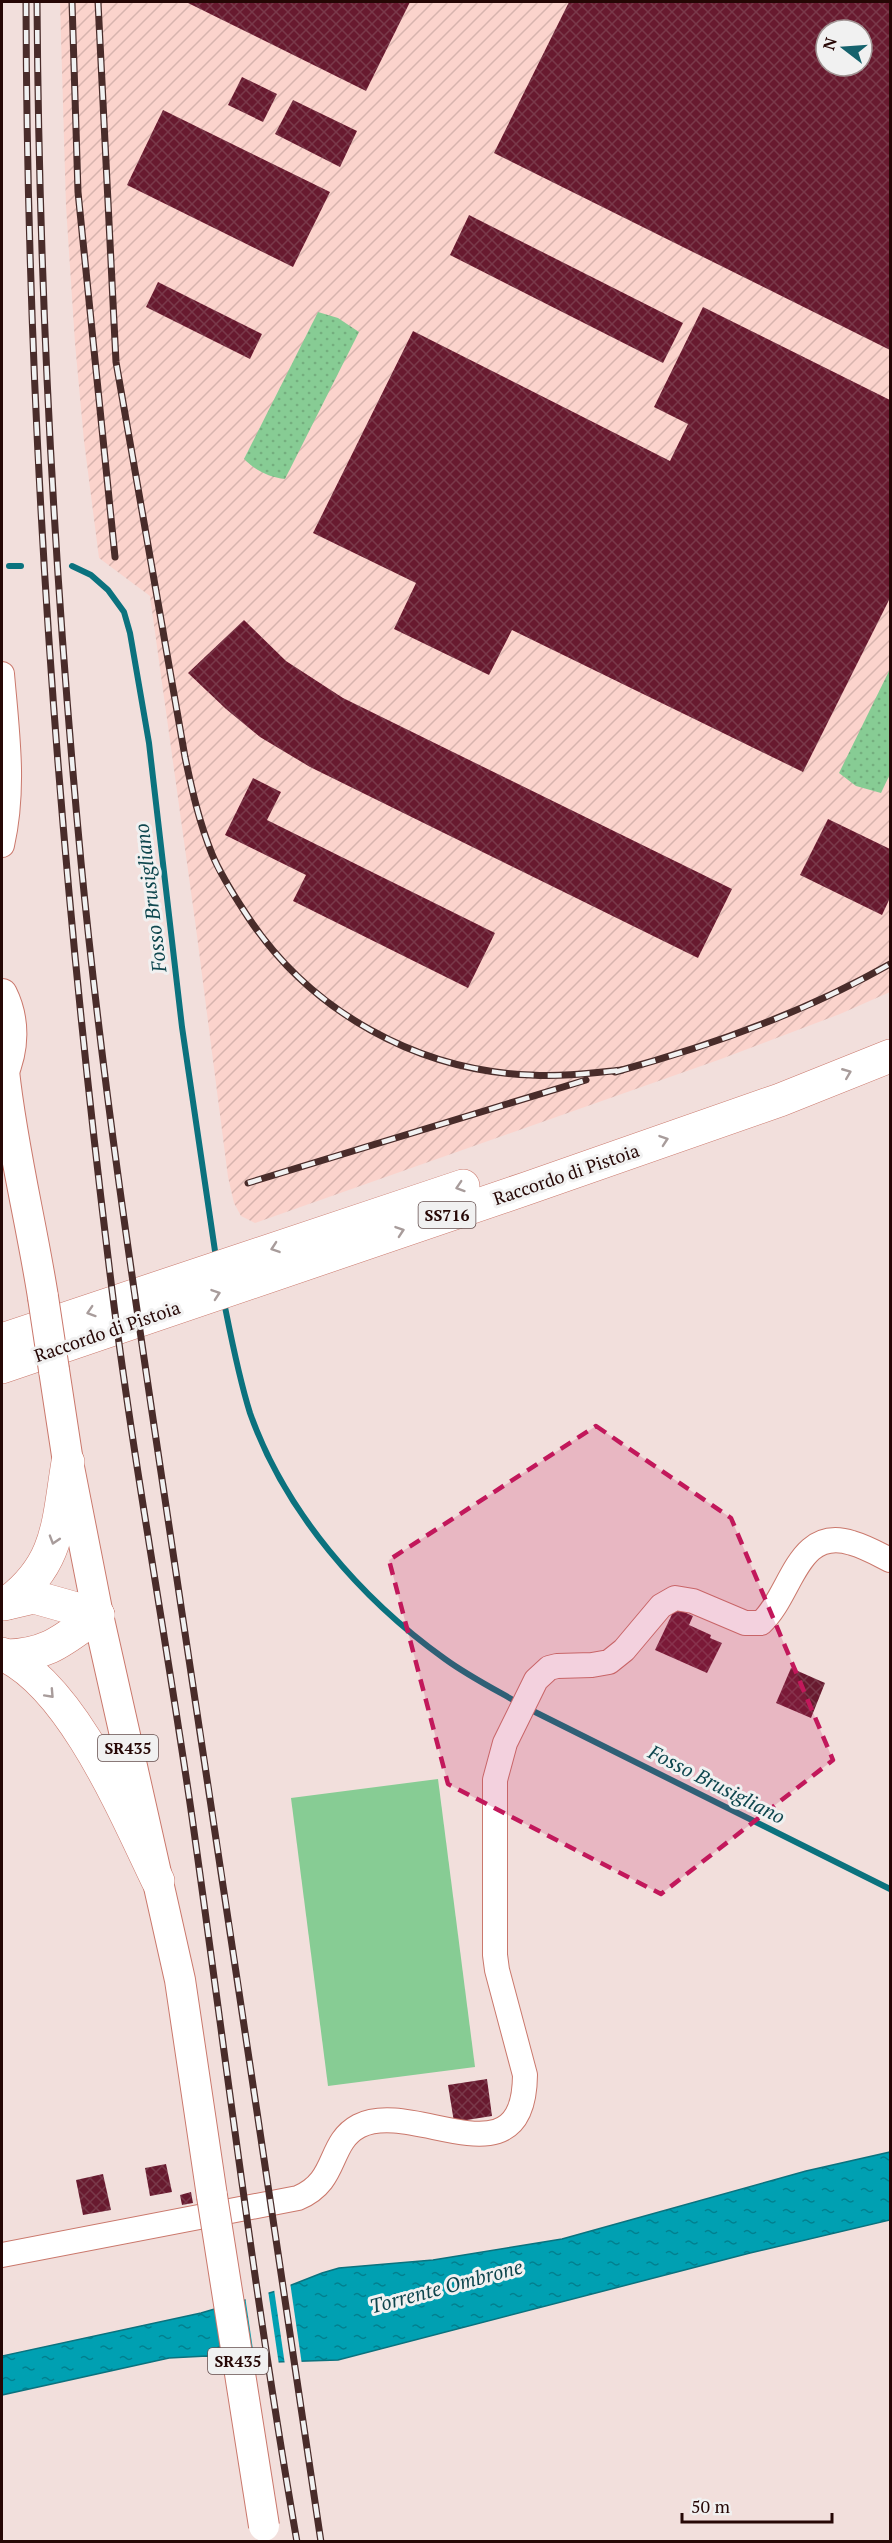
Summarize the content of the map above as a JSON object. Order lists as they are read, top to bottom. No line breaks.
{"streets":{"highway":["Raccordo di Pistoia","SS716"],"main road":["SR435"]},"water":["Fosso Brusigliano","Torrente Ombrone"],"scale_bar":"50 m","north":"left"}
